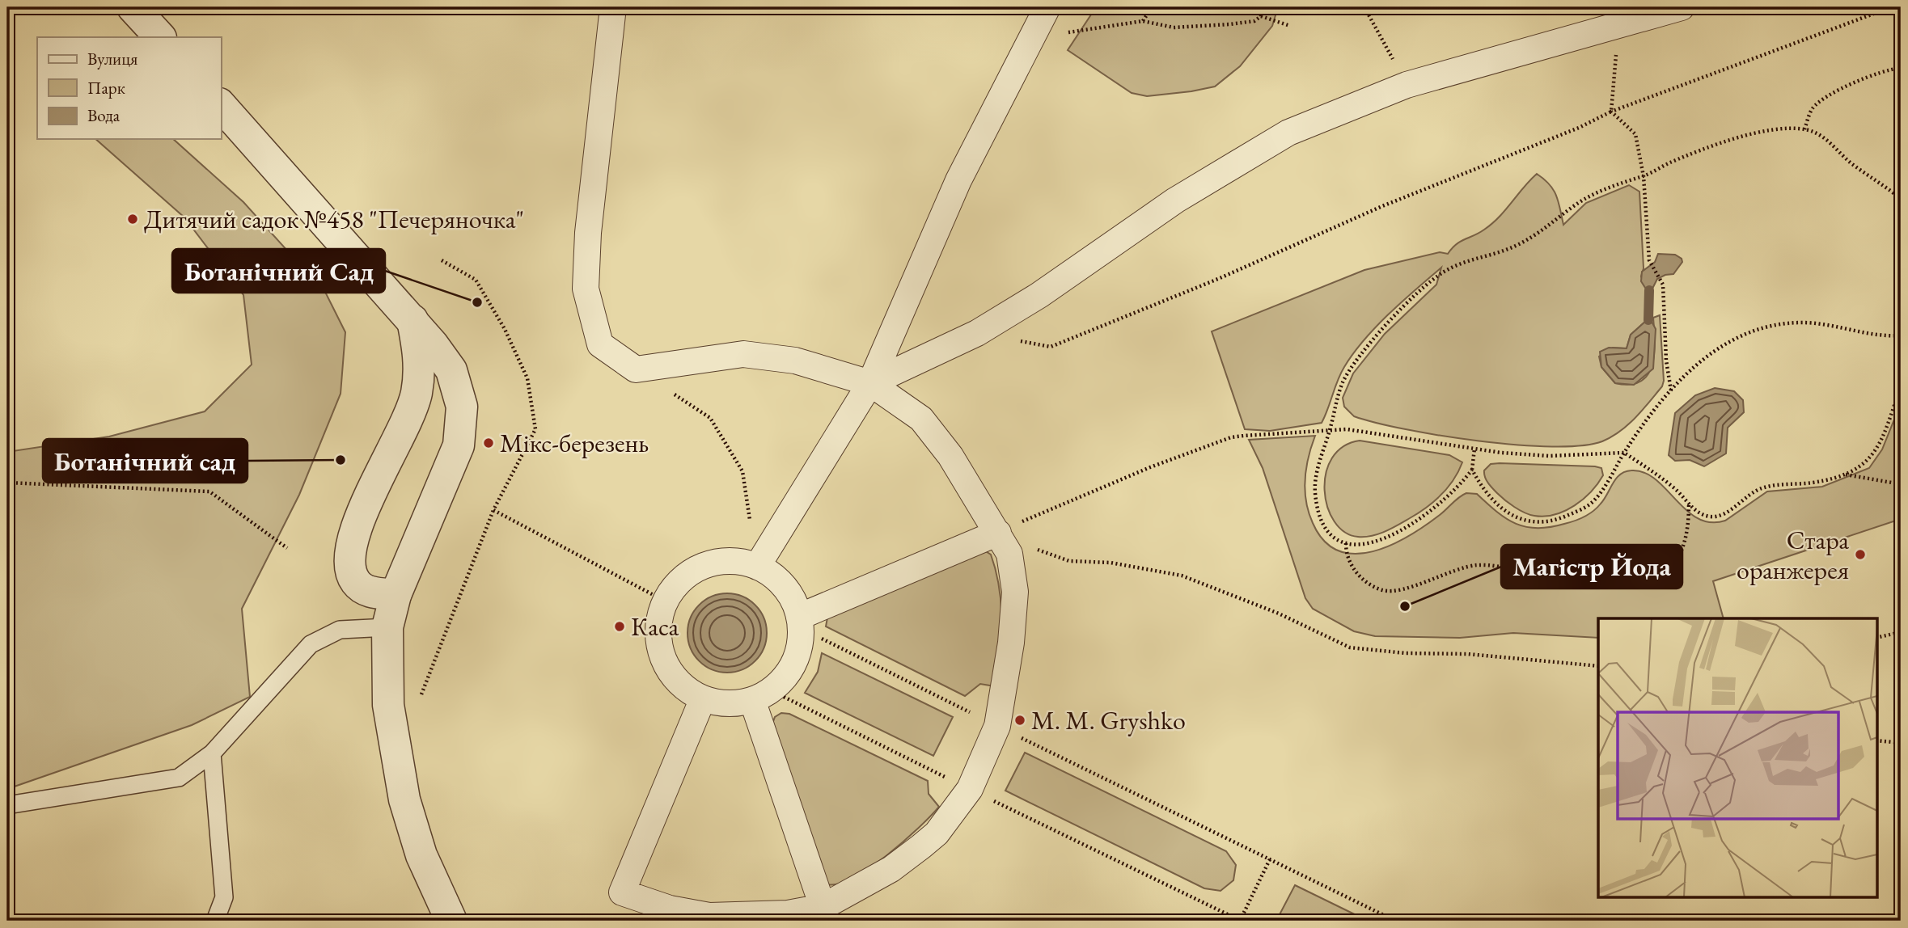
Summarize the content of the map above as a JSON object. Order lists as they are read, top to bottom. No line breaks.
{"places":["Дитячий садок №458 \"Печеряночка\"","Ботанічний Сад","Мікс-березень","Ботанічний сад","Стара оранжерея","Магістр Йода","Каса","M. M. Gryshko"],"legend":["Вулиця","Парк","Вода"]}
